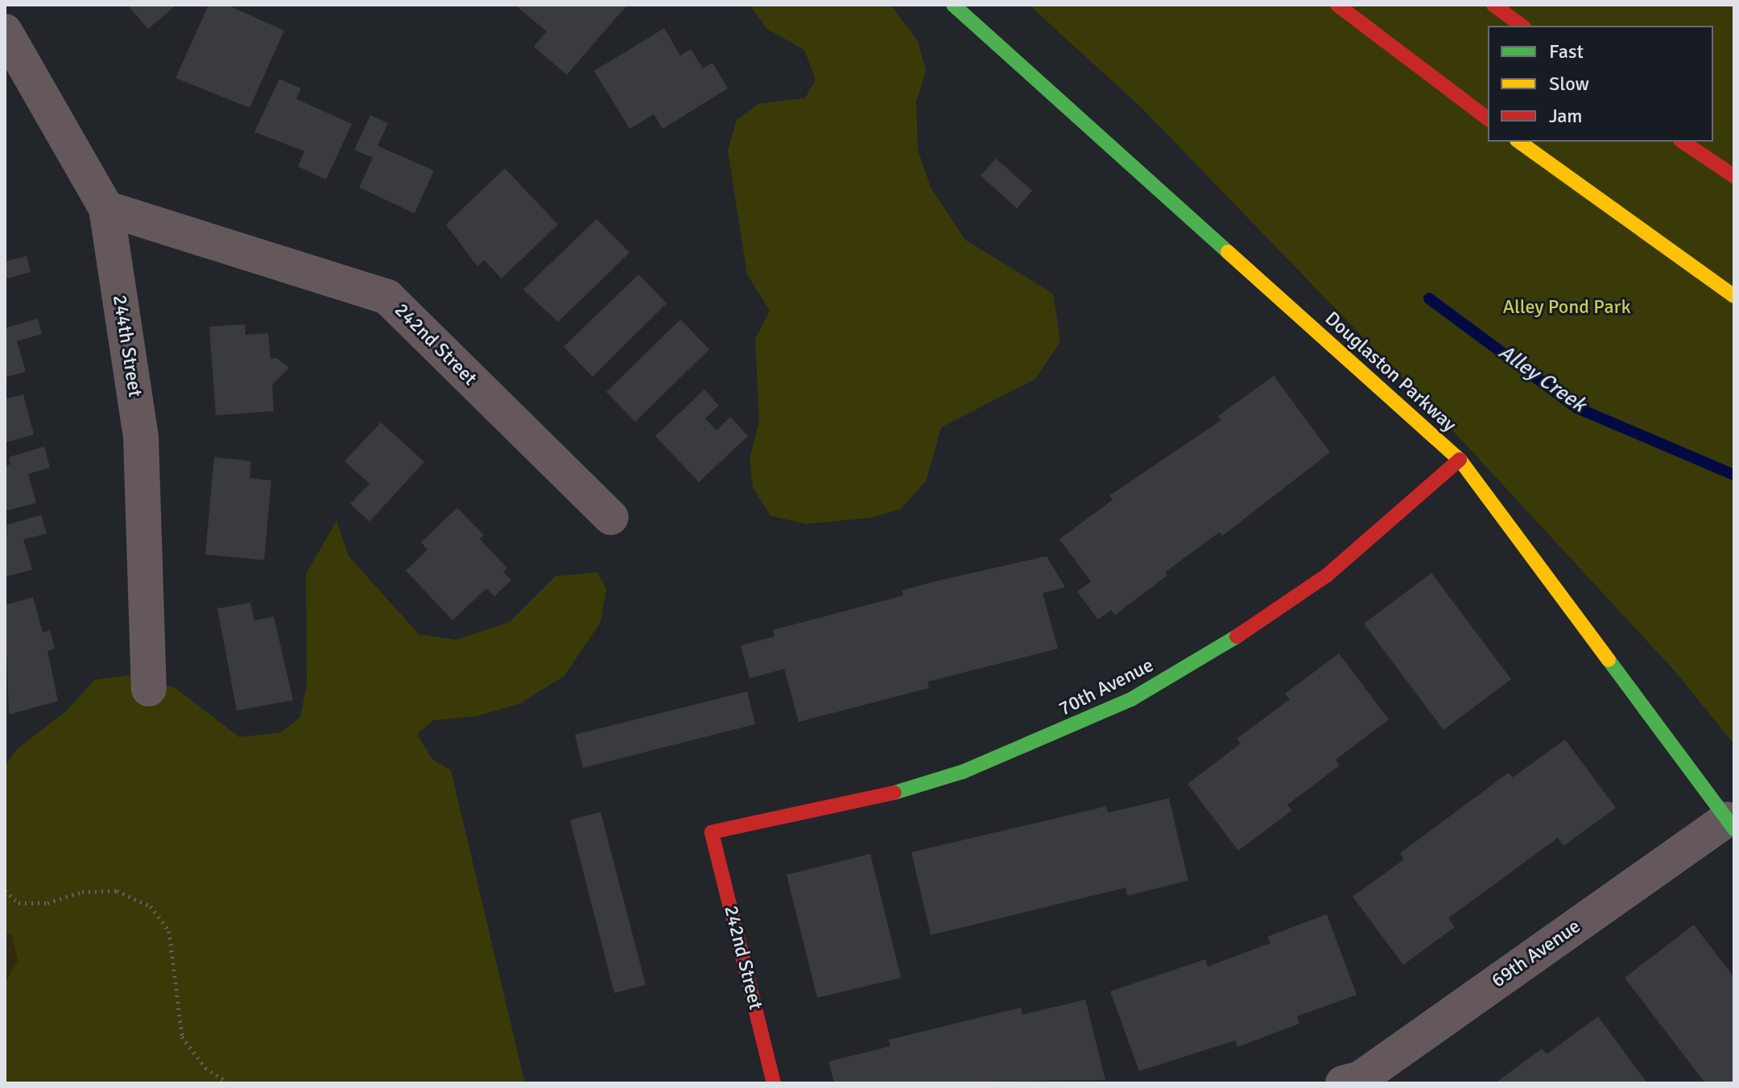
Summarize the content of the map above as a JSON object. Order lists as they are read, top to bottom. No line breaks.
{"streets":{"main road":["242nd Street","Douglaston Parkway","70th Avenue"],"street":["244th Street","69th Avenue"]},"crossings":[["242nd Street","244th Street"],["242nd Street","70th Avenue"],["Douglaston Parkway","70th Avenue"],["Douglaston Parkway","69th Avenue"]],"water":["Alley Creek"],"parks":["Alley Pond Park"],"legend":["Fast","Slow","Jam"]}
